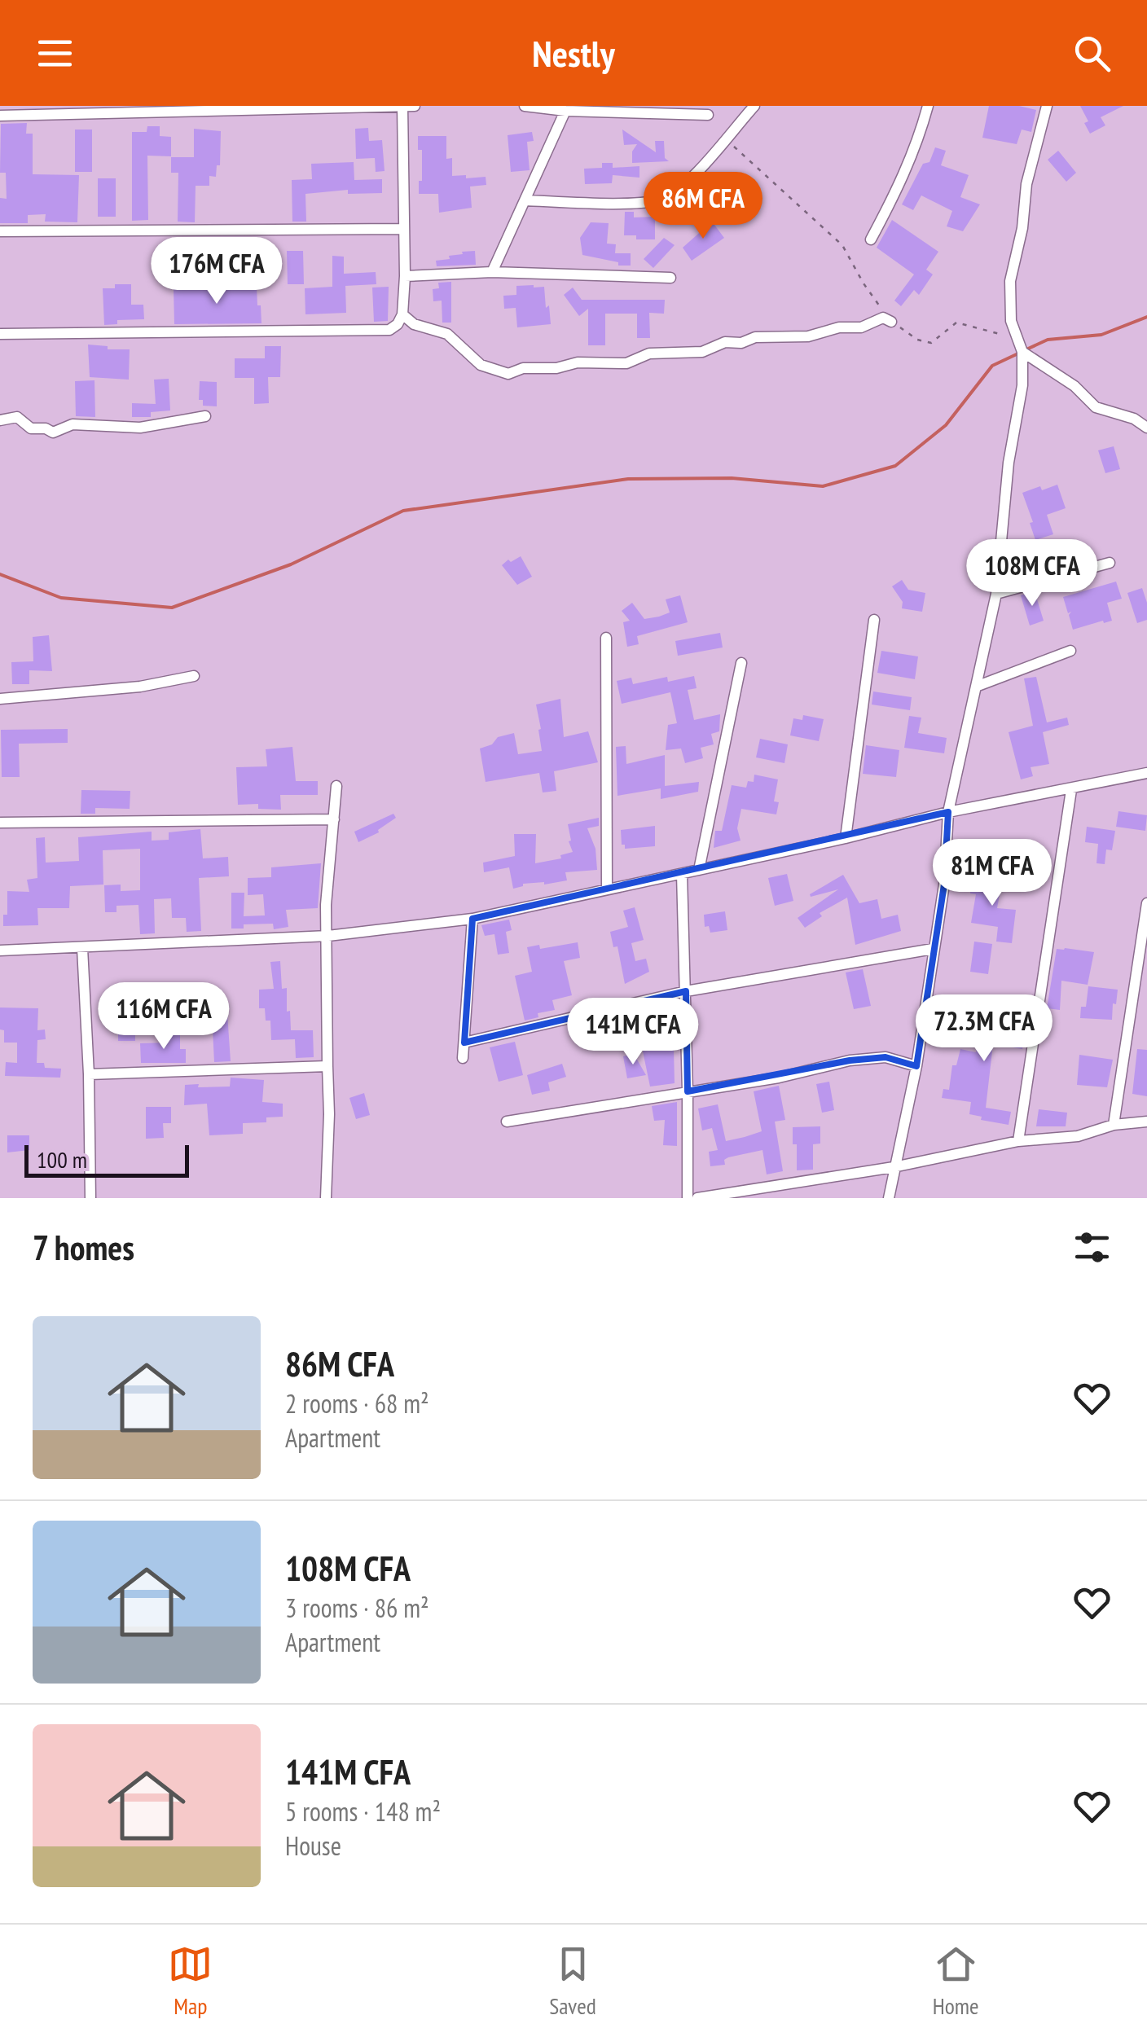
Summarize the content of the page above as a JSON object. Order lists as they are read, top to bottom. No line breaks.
{"scale_bar":"100 m","page":{"header":"Nestly","price":["86M CFA","176M CFA","108M CFA","81M CFA","116M CFA","72.3M CFA","141M CFA"],"scale":"100 m","heading":"7 homes","list":[{"name":"86M CFA","note":"2 rooms · 68 m² · Apartment"},{"name":"108M CFA","note":"3 rooms · 86 m² · Apartment"},{"name":"141M CFA","note":"5 rooms · 148 m² · House"}],"tabs":["Map","Saved","Home"]}}
